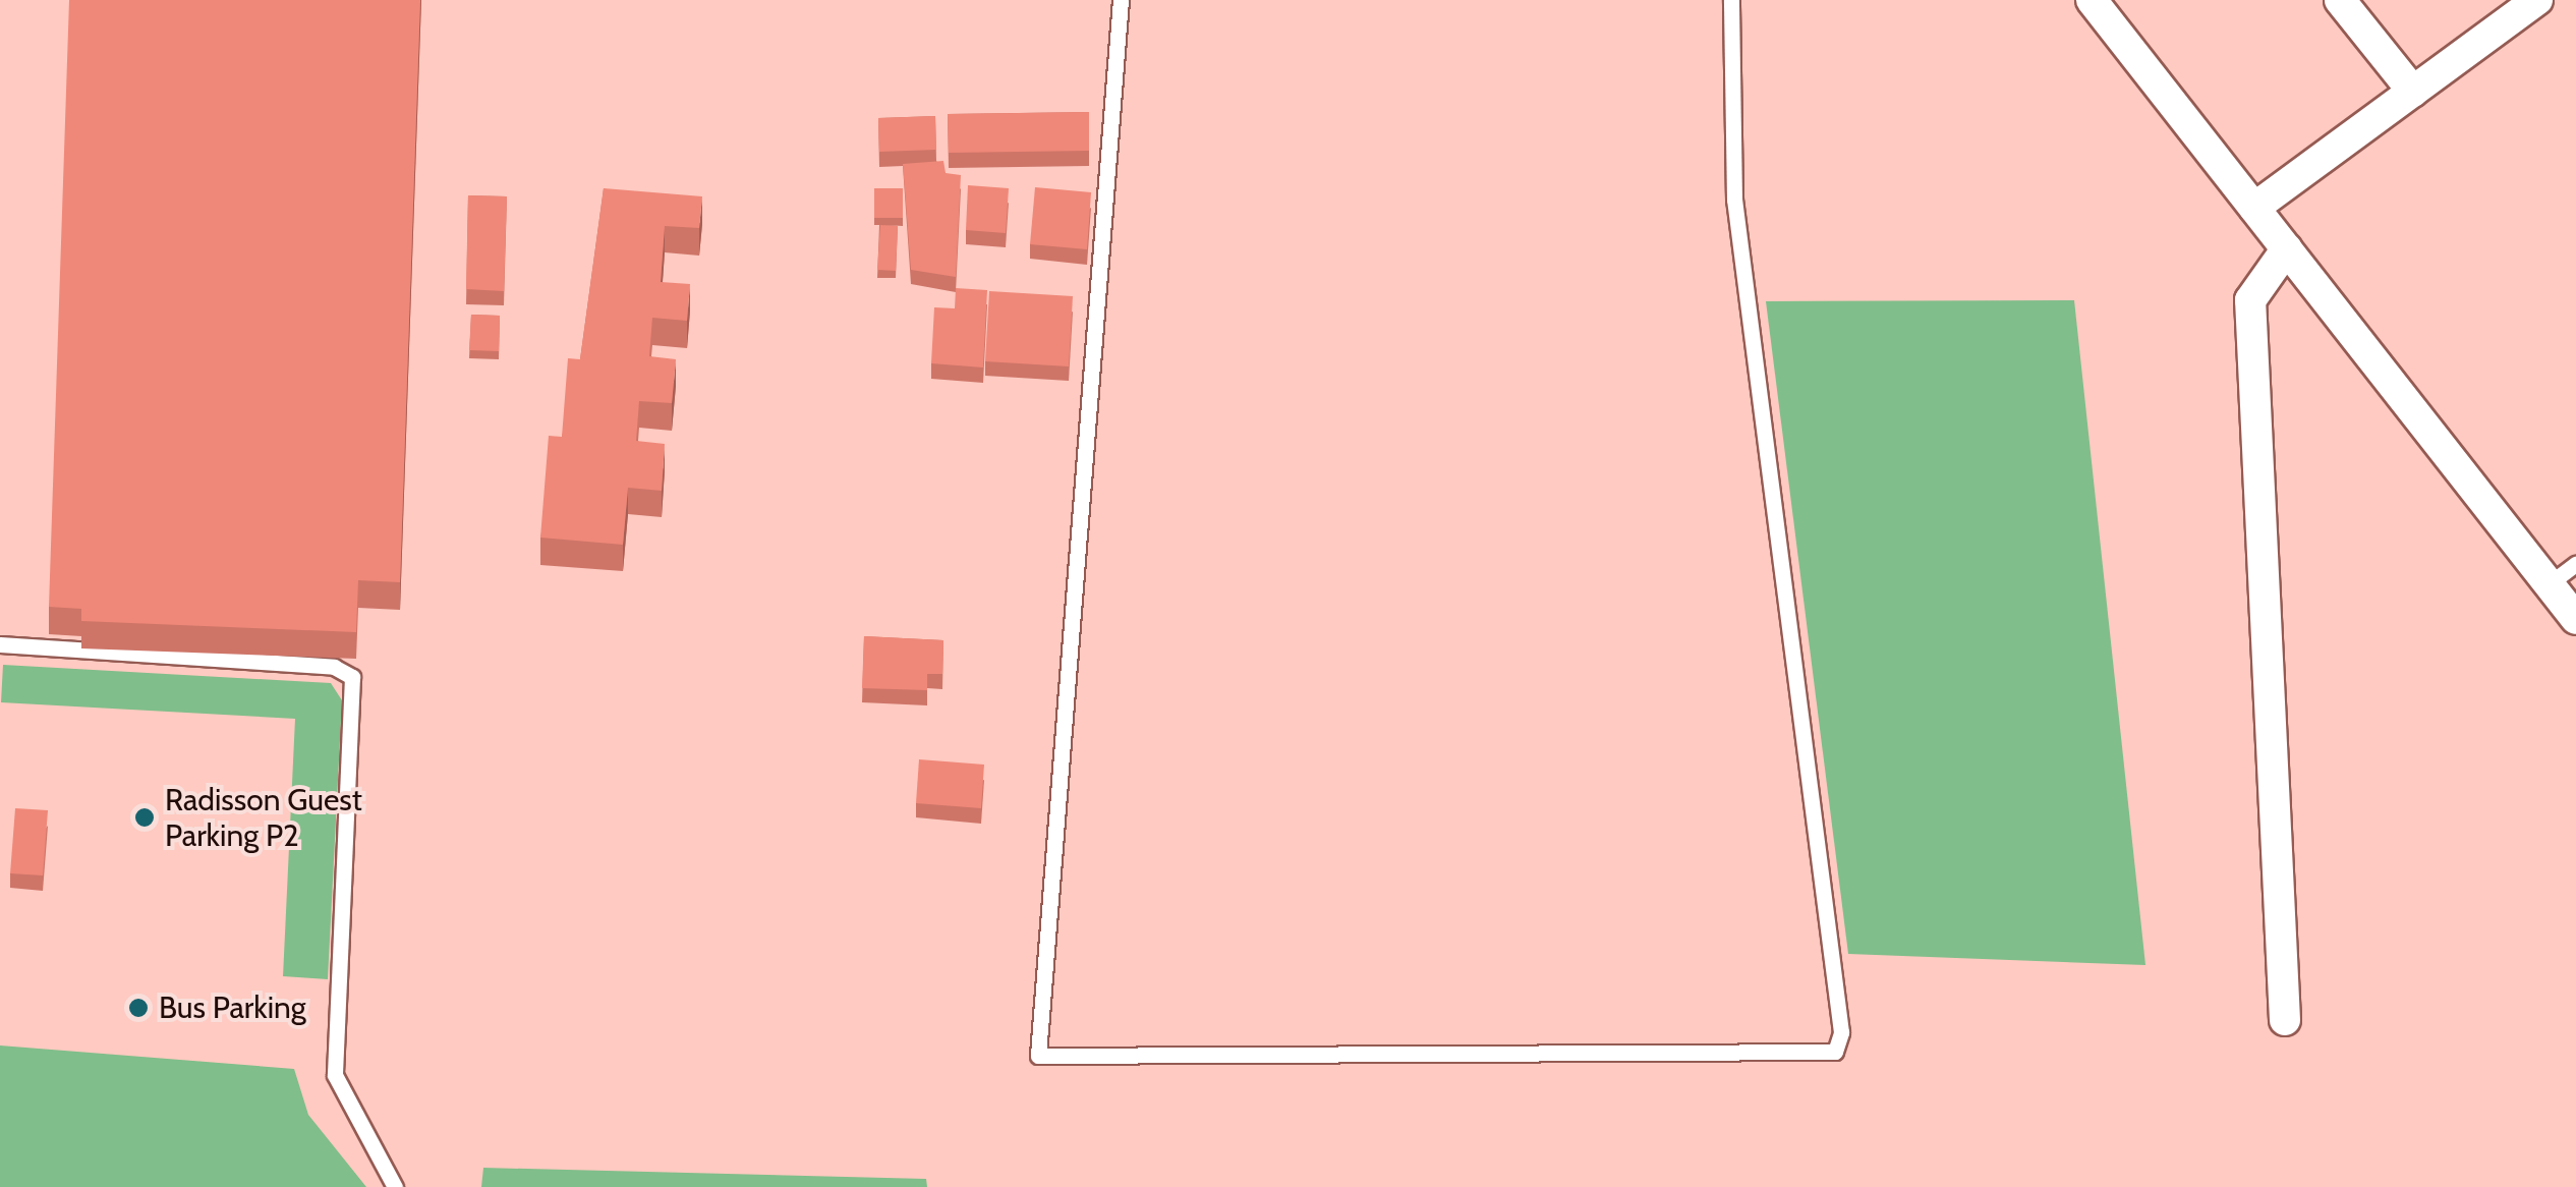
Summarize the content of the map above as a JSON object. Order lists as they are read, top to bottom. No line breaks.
{"places":["Radisson Guest Parking P2","Bus Parking"]}
